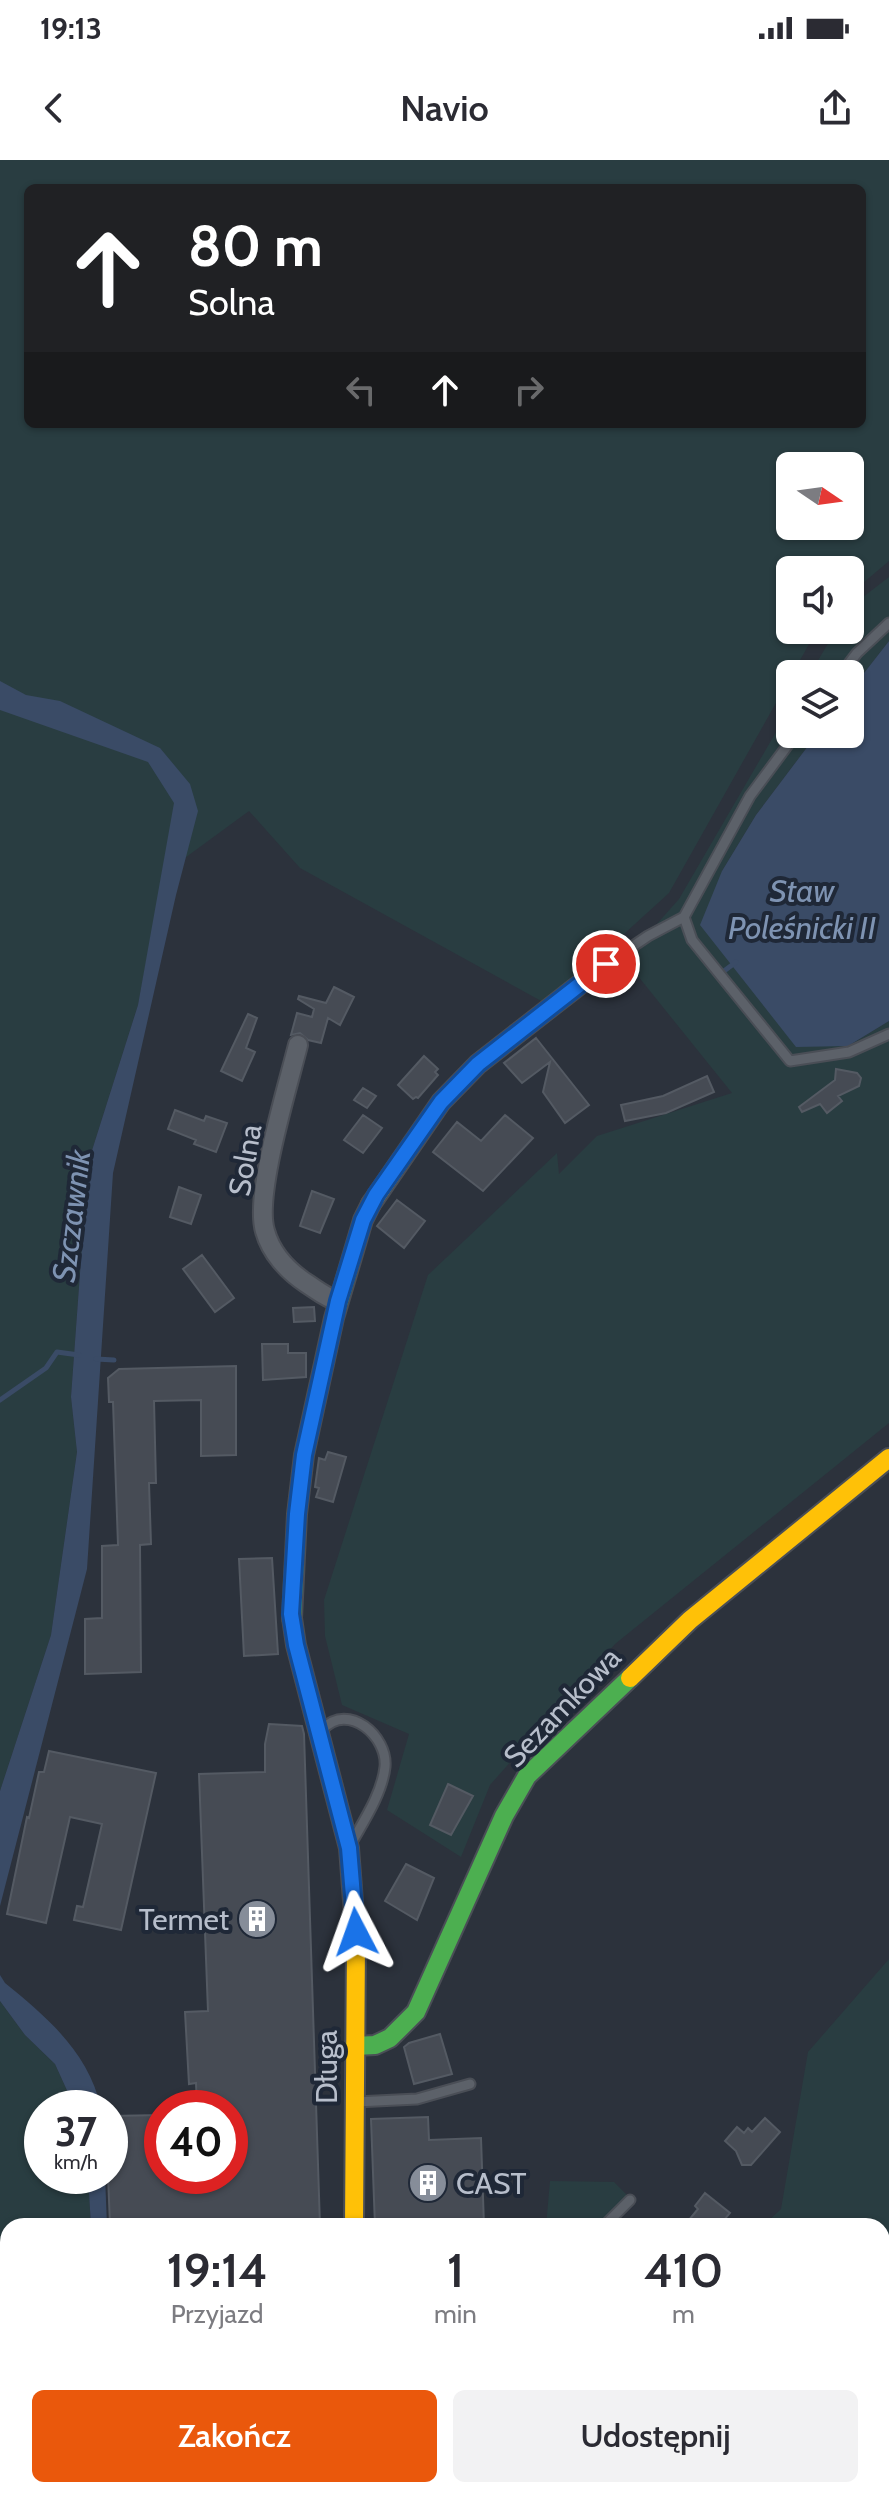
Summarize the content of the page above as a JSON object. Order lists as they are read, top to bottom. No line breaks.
{"streets":{"street":["Solna","Sezamkowa","Długa"]},"crossings":[["Sezamkowa","Długa"]],"water":["Staw Poleśnicki II","Szczawnik"],"places":{"building":["Termet","CAST"]},"north":"right","page":{"status":"19:13","header":"Navio","turn":["80 m","Solna"],"speed":"37 km/h","limit":"40","eta":["19:14","Przyjazd","1","min","410","m"],"buttons":["Zakończ","Udostępnij"]}}
